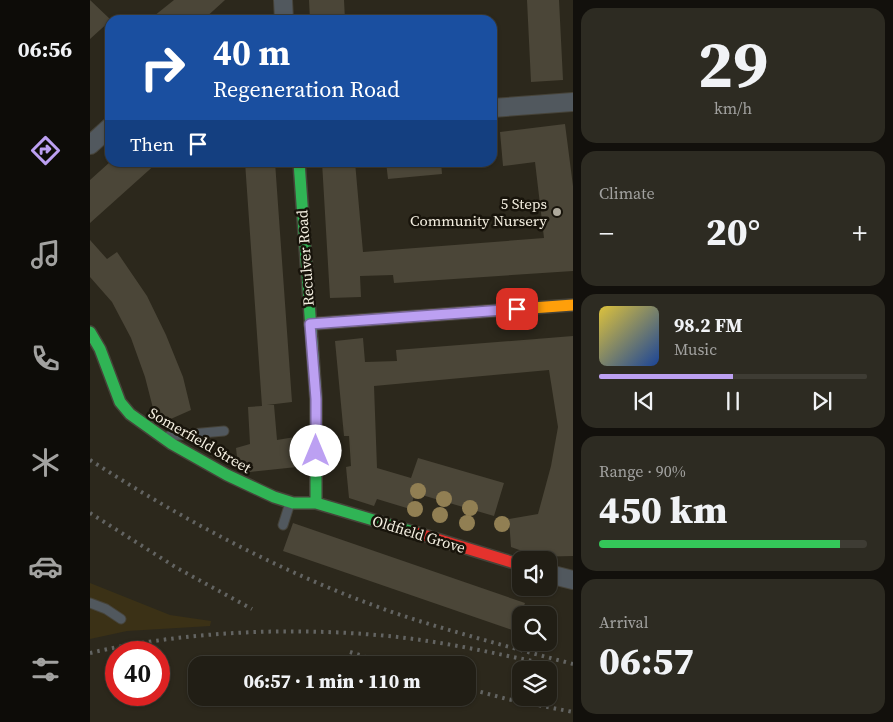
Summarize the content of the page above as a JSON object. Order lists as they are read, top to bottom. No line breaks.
{"streets":{"street":["Reculver Road","Somerfield Street","Oldfield Grove"]},"crossings":[["Reculver Road","Somerfield Street"],["Reculver Road","Oldfield Grove"],["Somerfield Street","Oldfield Grove"]],"places":["5 Steps Community Nursery"],"page":{"tabs":"06:56","tile":[["29","km/h"],"Climate",["Range · 90%","450 km"],["Arrival","06:57"]],"turn":["40 m","Regeneration Road"],"then":"Then","heat":["−","20°","+"],"song":["98.2 FM","Music"],"limit":"40","trip":"06:57 · 1 min · 110 m"}}
